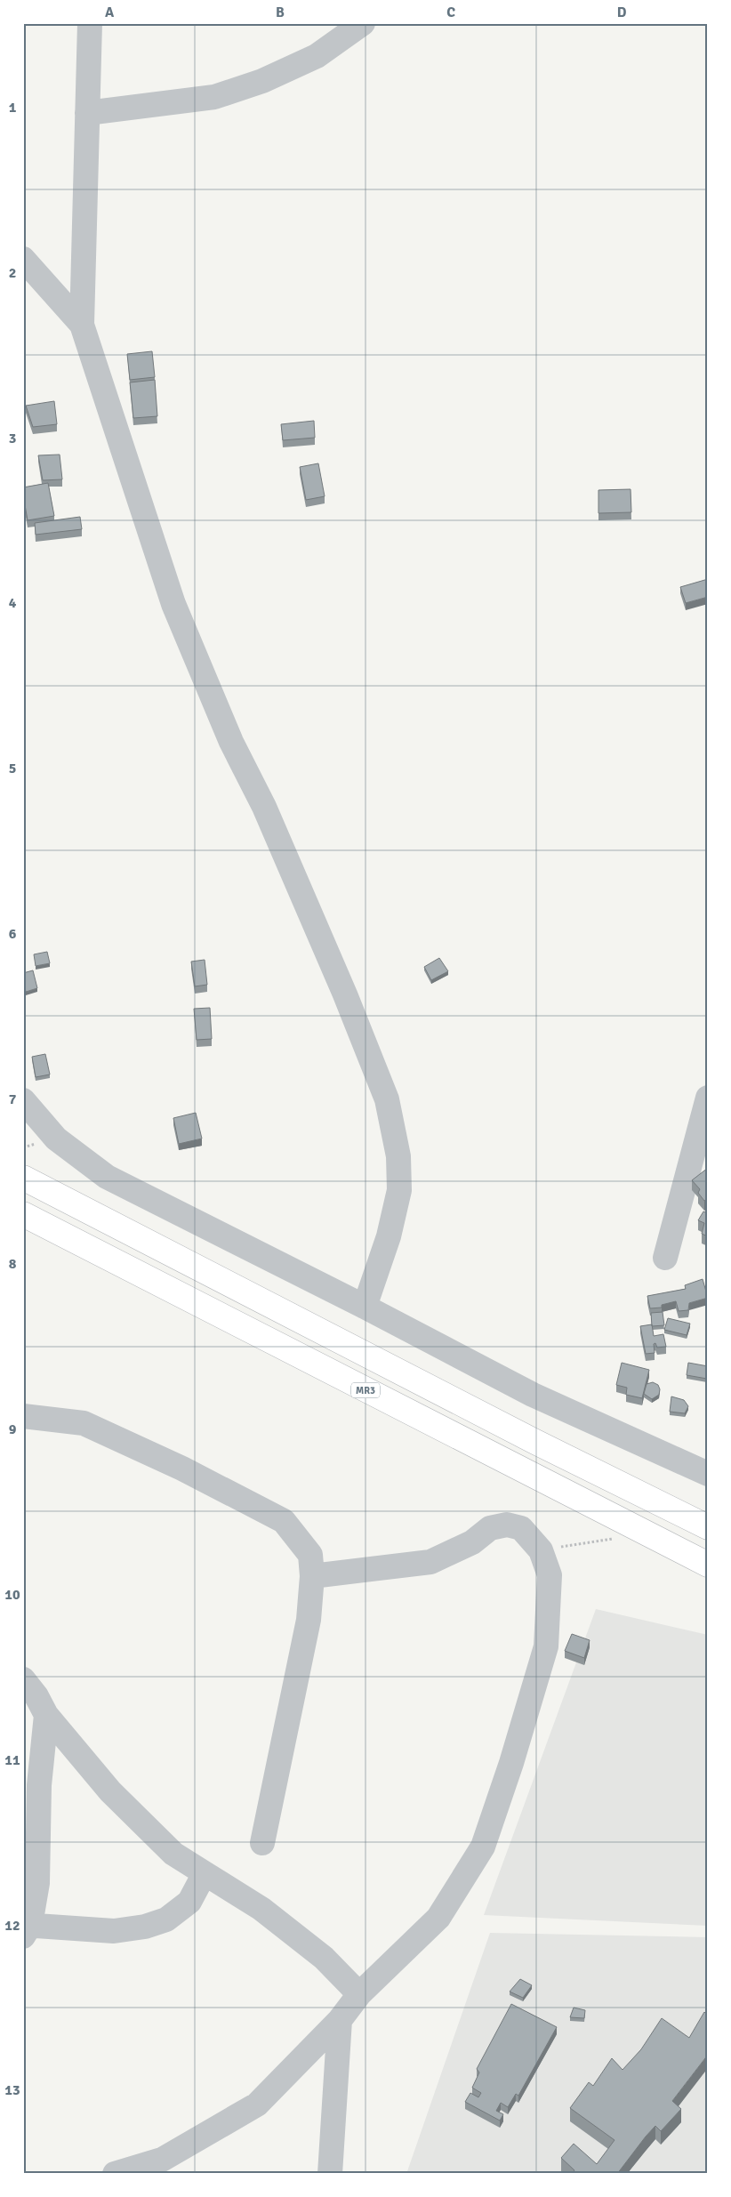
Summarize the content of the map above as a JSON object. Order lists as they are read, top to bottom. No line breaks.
{"streets":{"highway":["MR3"]},"grid":{"columns":["A","B","C","D"],"rows":["1","2","3","4","5","6","7","8","9","10","11","12","13"]}}
